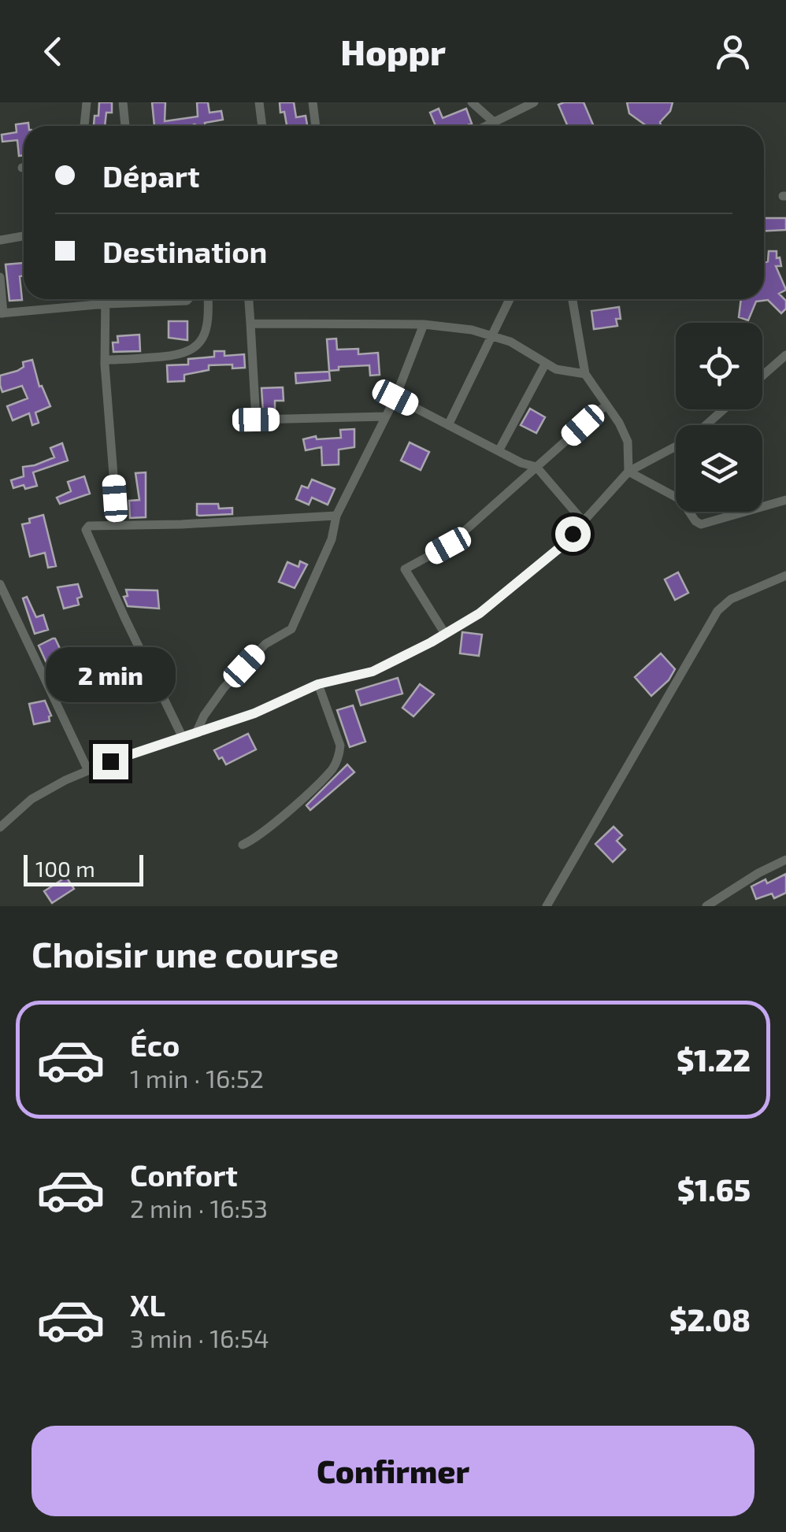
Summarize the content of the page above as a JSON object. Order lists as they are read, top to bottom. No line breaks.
{"scale_bar":"100 m","page":{"header":"Hoppr","banner":["Départ","Destination"],"bubble":"2 min","scale":"100 m","heading":"Choisir une course","list":[{"name":"Éco","note":"1 min · 16:52","value":"$1.22"},{"name":"Confort","note":"2 min · 16:53","value":"$1.65"},{"name":"XL","note":"3 min · 16:54","value":"$2.08"}],"buttons":"Confirmer"}}
